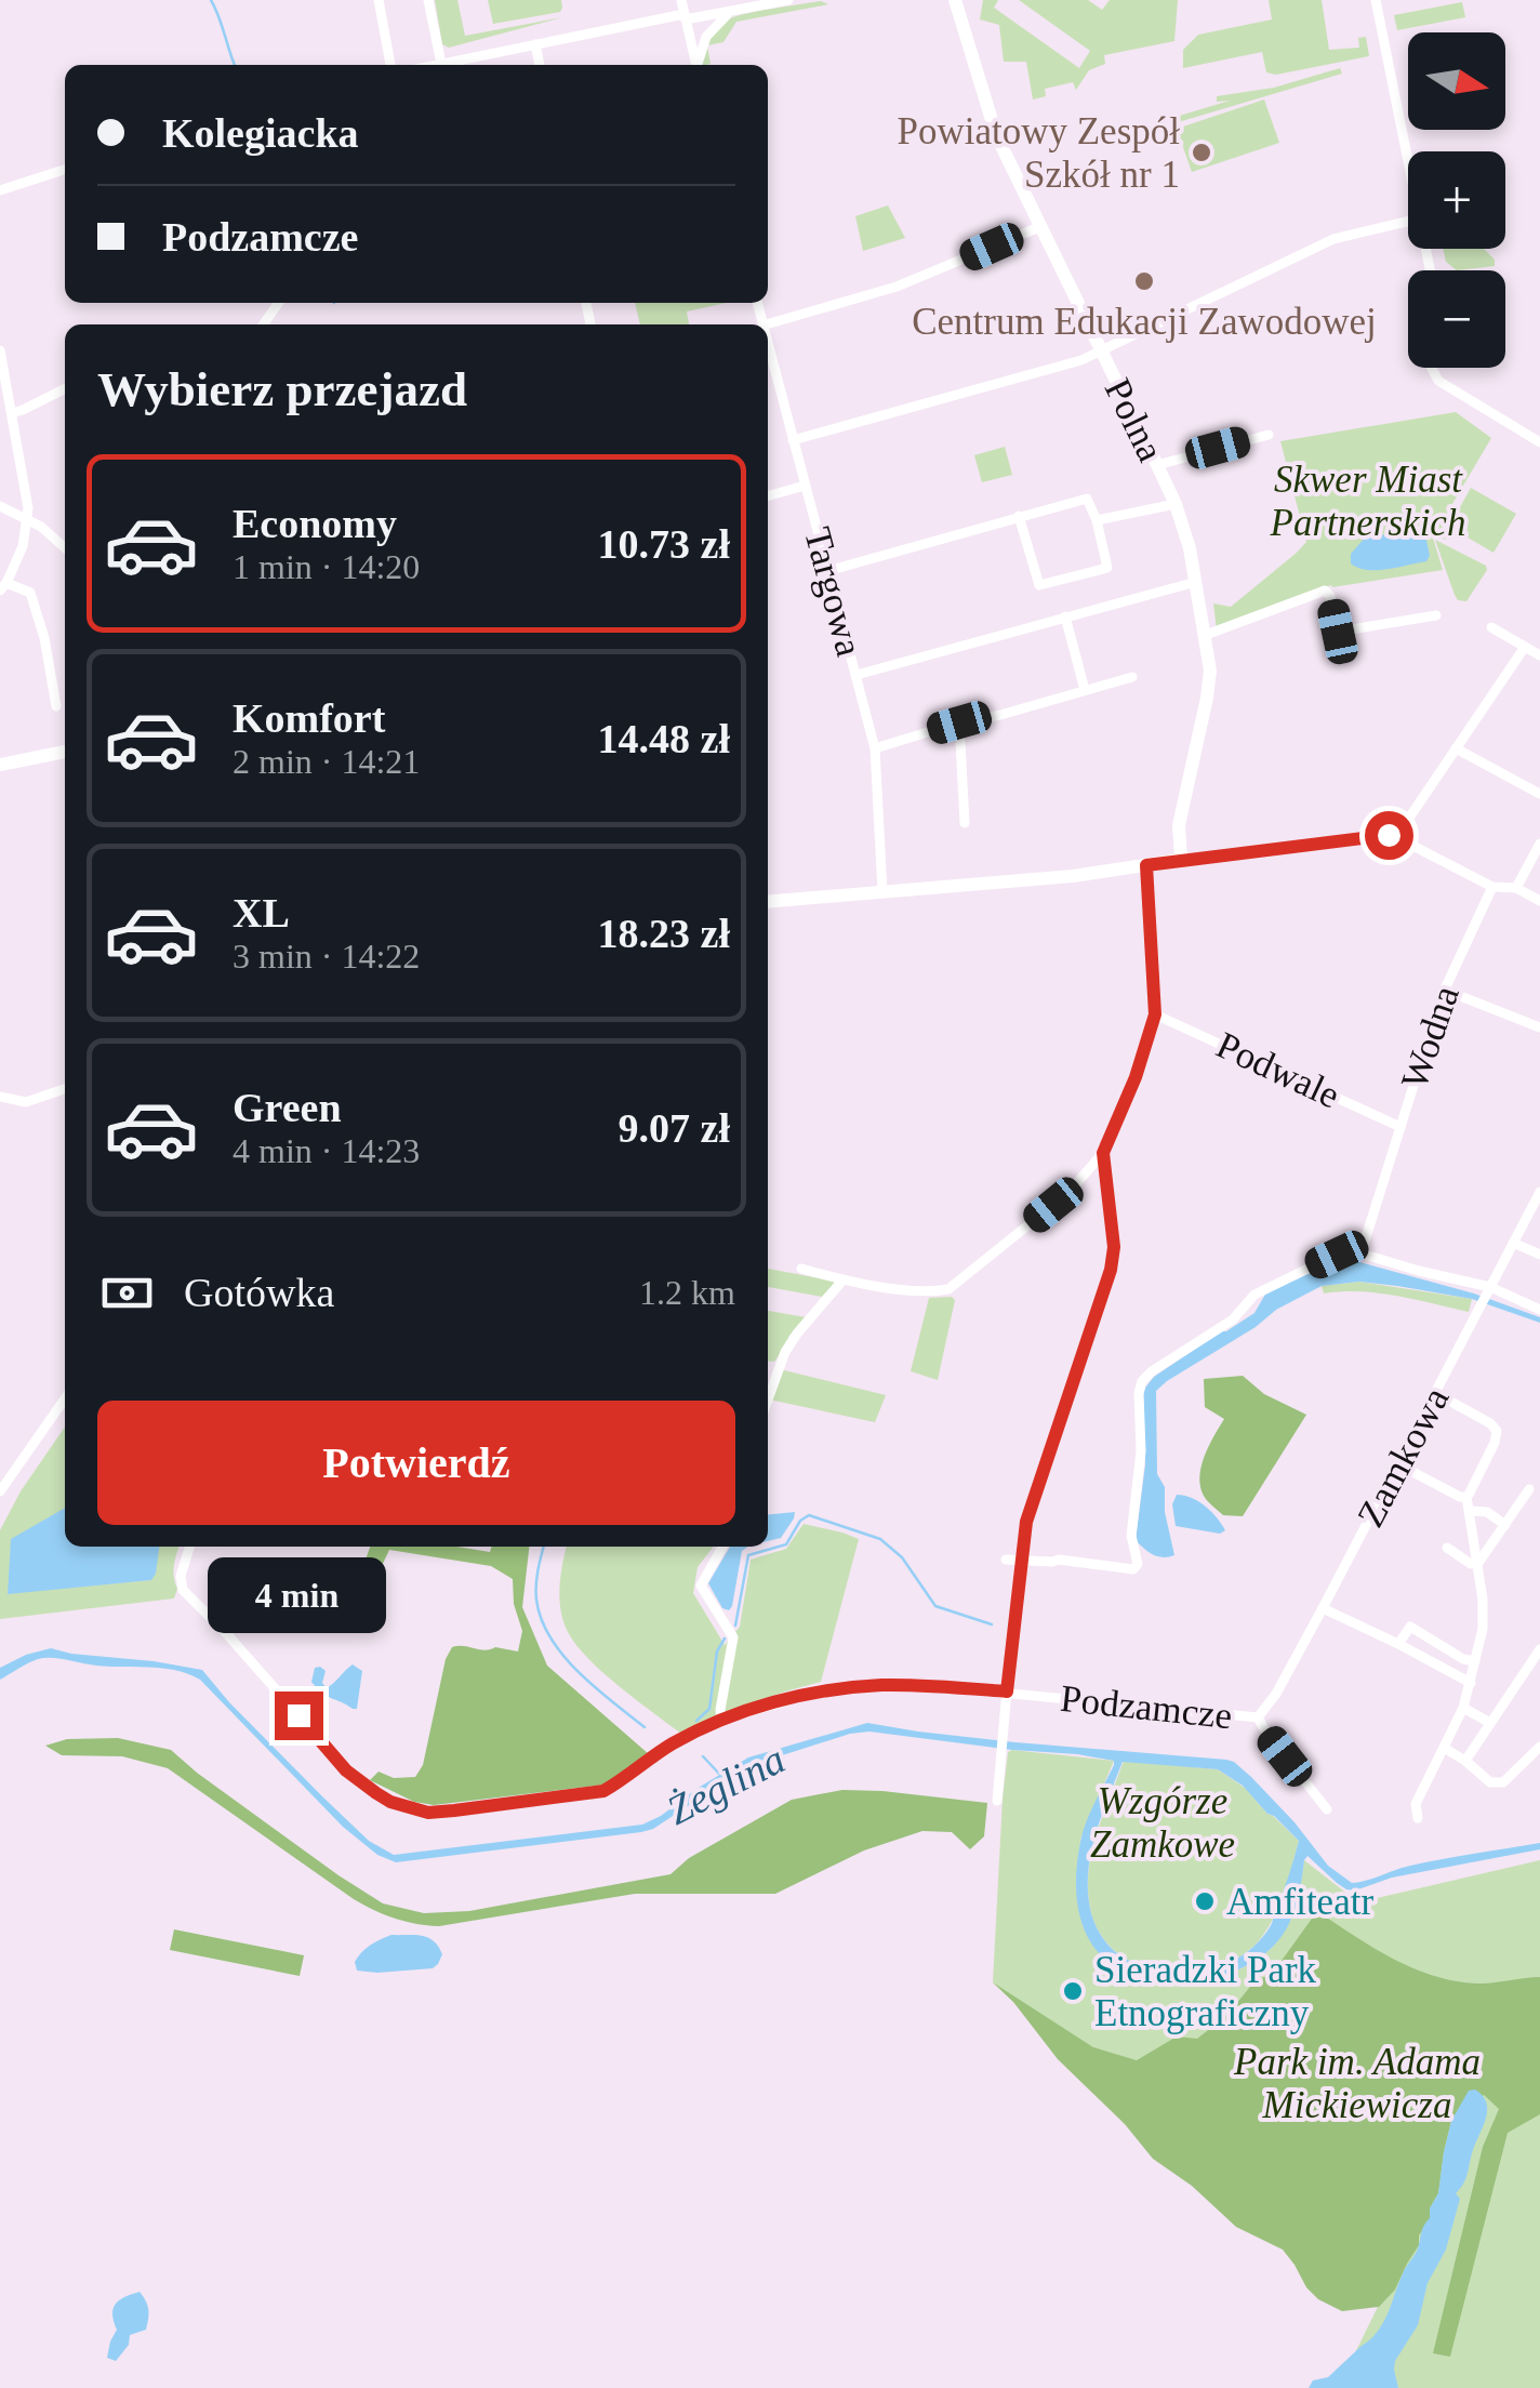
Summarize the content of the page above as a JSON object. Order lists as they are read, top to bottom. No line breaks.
{"streets":{"street":["Polna","Targowa","Wodna","Podwale","Zamkowa","Podzamcze"]},"crossings":[["Wodna","Podwale"],["Zamkowa","Podzamcze"]],"water":["Żeglina"],"parks":["Skwer Miast Partnerskich","Wzgórze Zamkowe","Park im. Adama Mickiewicza"],"places":["Powiatowy Zespół Szkół nr 1","Centrum Edukacji Zawodowej","Amfiteatr","Sieradzki Park Etnograficzny"],"north":"right","page":{"map_buttons":["+","−"],"banner":["Kolegiacka","Podzamcze"],"heading":"Wybierz przejazd","list":[{"name":"Economy","note":"1 min · 14:20","value":"10.73 zł"},{"name":"Komfort","note":"2 min · 14:21","value":"14.48 zł"},{"name":"XL","note":"3 min · 14:22","value":"18.23 zł"},{"name":"Green","note":"4 min · 14:23","value":"9.07 zł"}],"pay":["Gotówka","1.2 km"],"buttons":"Potwierdź","bubble":"4 min"}}
